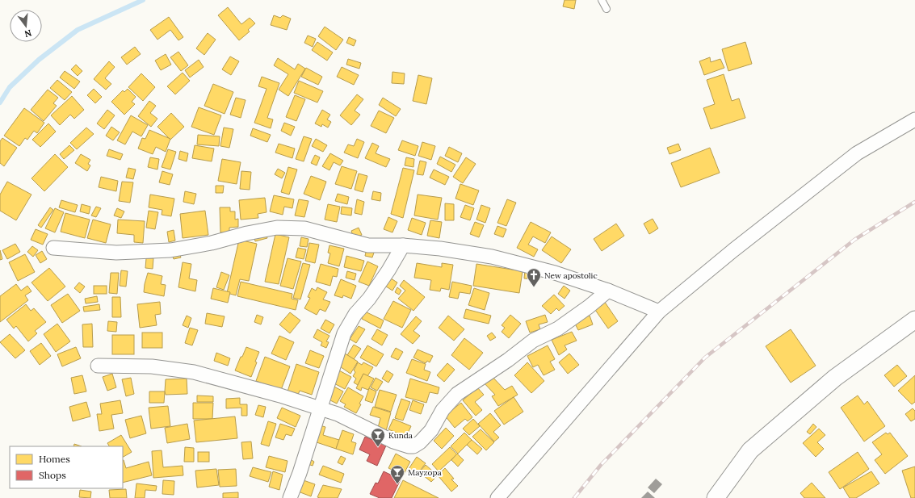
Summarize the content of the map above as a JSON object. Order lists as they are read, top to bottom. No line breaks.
{"places":{"church":["New apostolic"],"bar":["Kunda","Mayzopa"]},"legend":["Homes","Shops"],"north":"bottom"}
